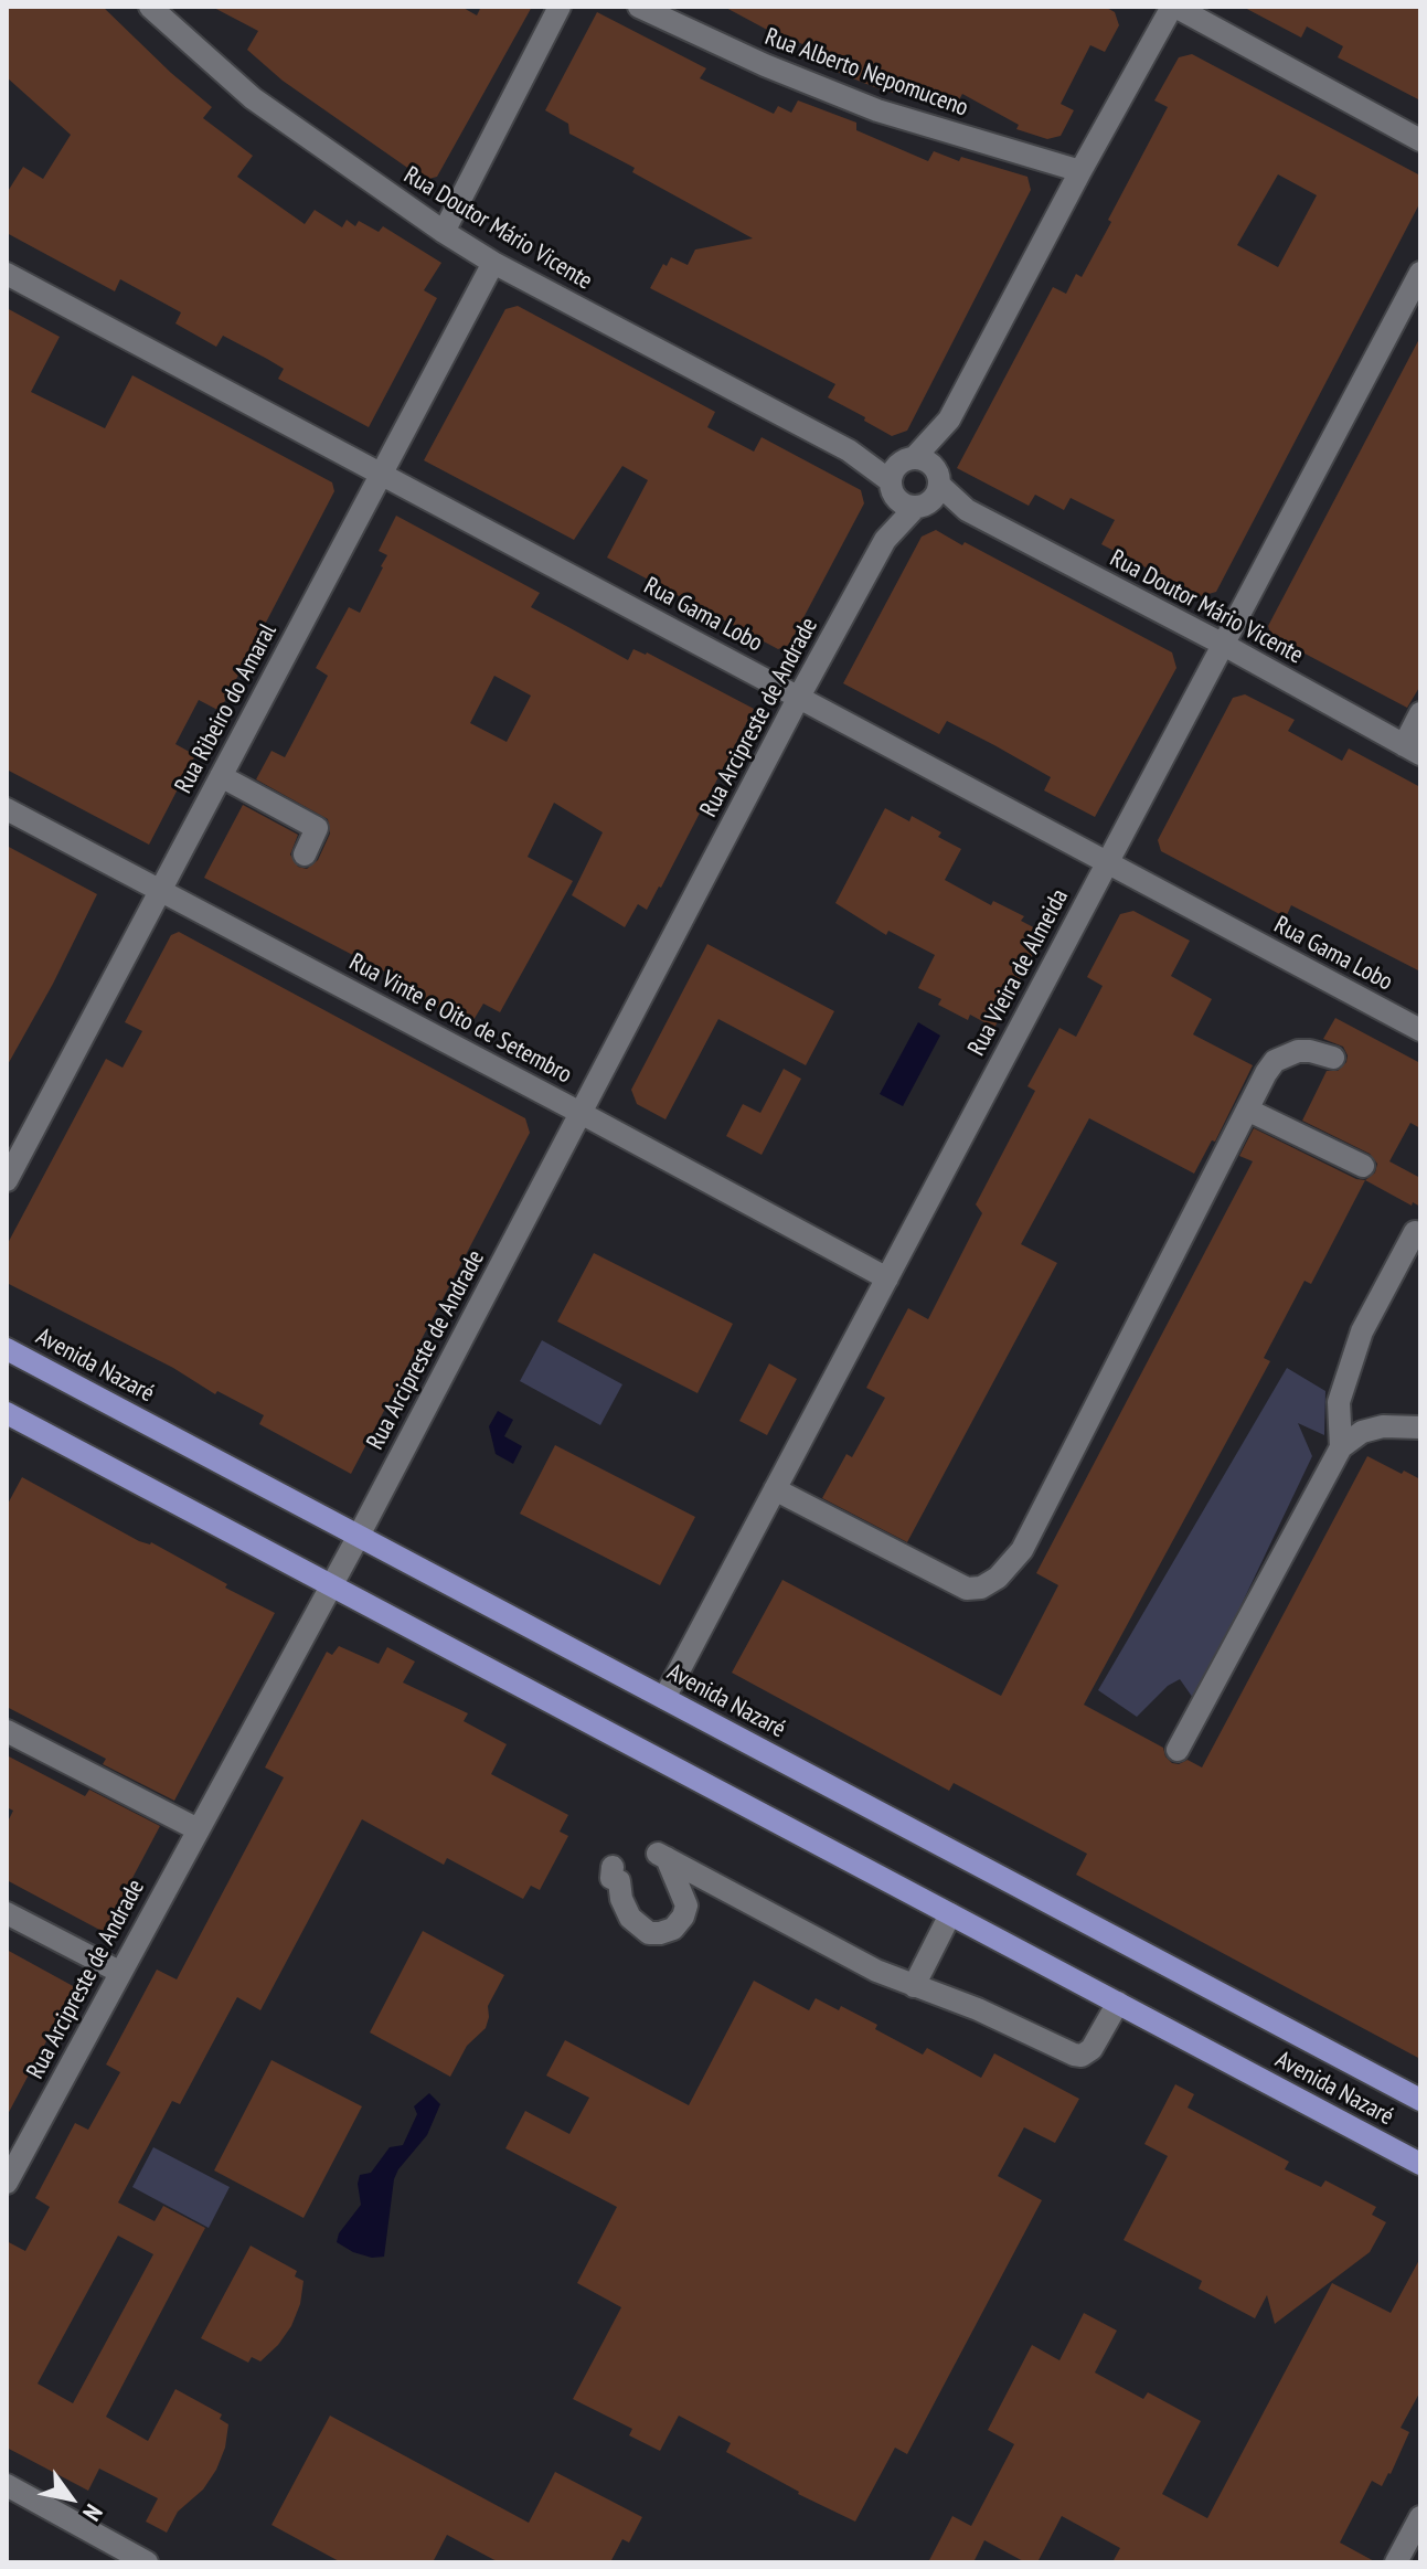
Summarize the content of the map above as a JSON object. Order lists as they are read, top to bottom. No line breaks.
{"streets":{"main road":["Avenida Nazaré"],"street":["Rua Alberto Nepomuceno","Rua Doutor Mário Vicente","Rua Gama Lobo","Rua Ribeiro do Amaral","Rua Arcipreste de Andrade","Rua Vieira de Almeida","Rua Vinte e Oito de Setembro"]},"crossings":[["Rua Doutor Mário Vicente","Rua Ribeiro do Amaral"],["Rua Doutor Mário Vicente","Rua Arcipreste de Andrade"],["Rua Doutor Mário Vicente","Rua Vieira de Almeida"],["Rua Gama Lobo","Rua Ribeiro do Amaral"],["Rua Gama Lobo","Rua Arcipreste de Andrade"],["Rua Gama Lobo","Rua Vieira de Almeida"],["Rua Ribeiro do Amaral","Rua Vinte e Oito de Setembro"],["Rua Arcipreste de Andrade","Rua Vinte e Oito de Setembro"],["Rua Arcipreste de Andrade","Avenida Nazaré"],["Rua Vieira de Almeida","Rua Vinte e Oito de Setembro"],["Rua Vieira de Almeida","Avenida Nazaré"]],"north":"bottom right"}
